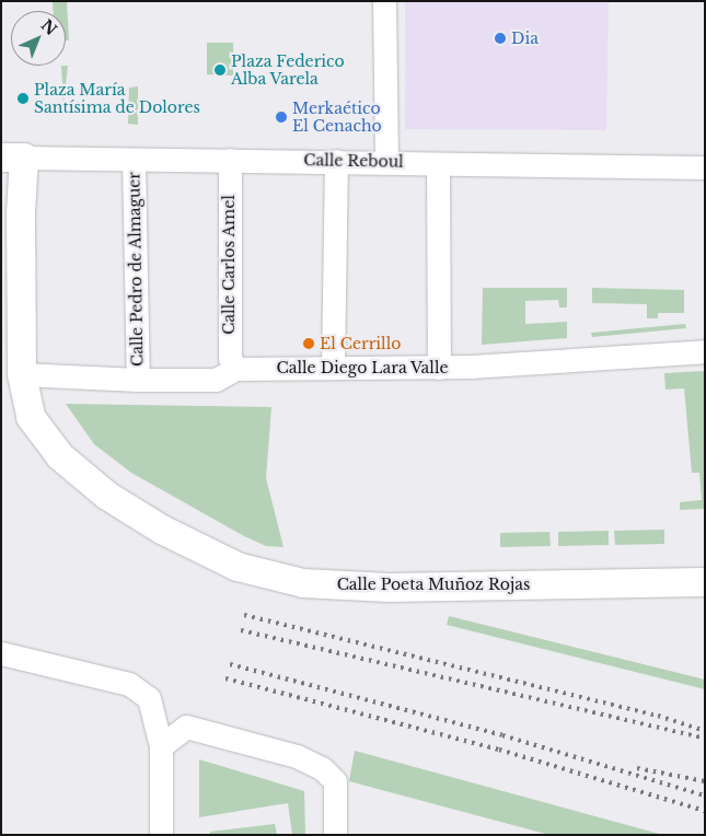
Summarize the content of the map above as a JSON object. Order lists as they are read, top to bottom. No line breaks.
{"streets":{"street":["Calle Reboul","Calle Carlos Amel","Calle Pedro de Almaguer","Calle Diego Lara Valle","Calle Poeta Muñoz Rojas"]},"crossings":[["Calle Reboul","Calle Carlos Amel"],["Calle Reboul","Calle Pedro de Almaguer"],["Calle Reboul","Calle Poeta Muñoz Rojas"],["Calle Carlos Amel","Calle Diego Lara Valle"],["Calle Pedro de Almaguer","Calle Diego Lara Valle"],["Calle Diego Lara Valle","Calle Poeta Muñoz Rojas"]],"places":["Dia","Plaza Federico Alba Varela","Plaza María Santísima de Dolores","Merkaético El Cenacho","El Cerrillo"],"north":"top right"}
